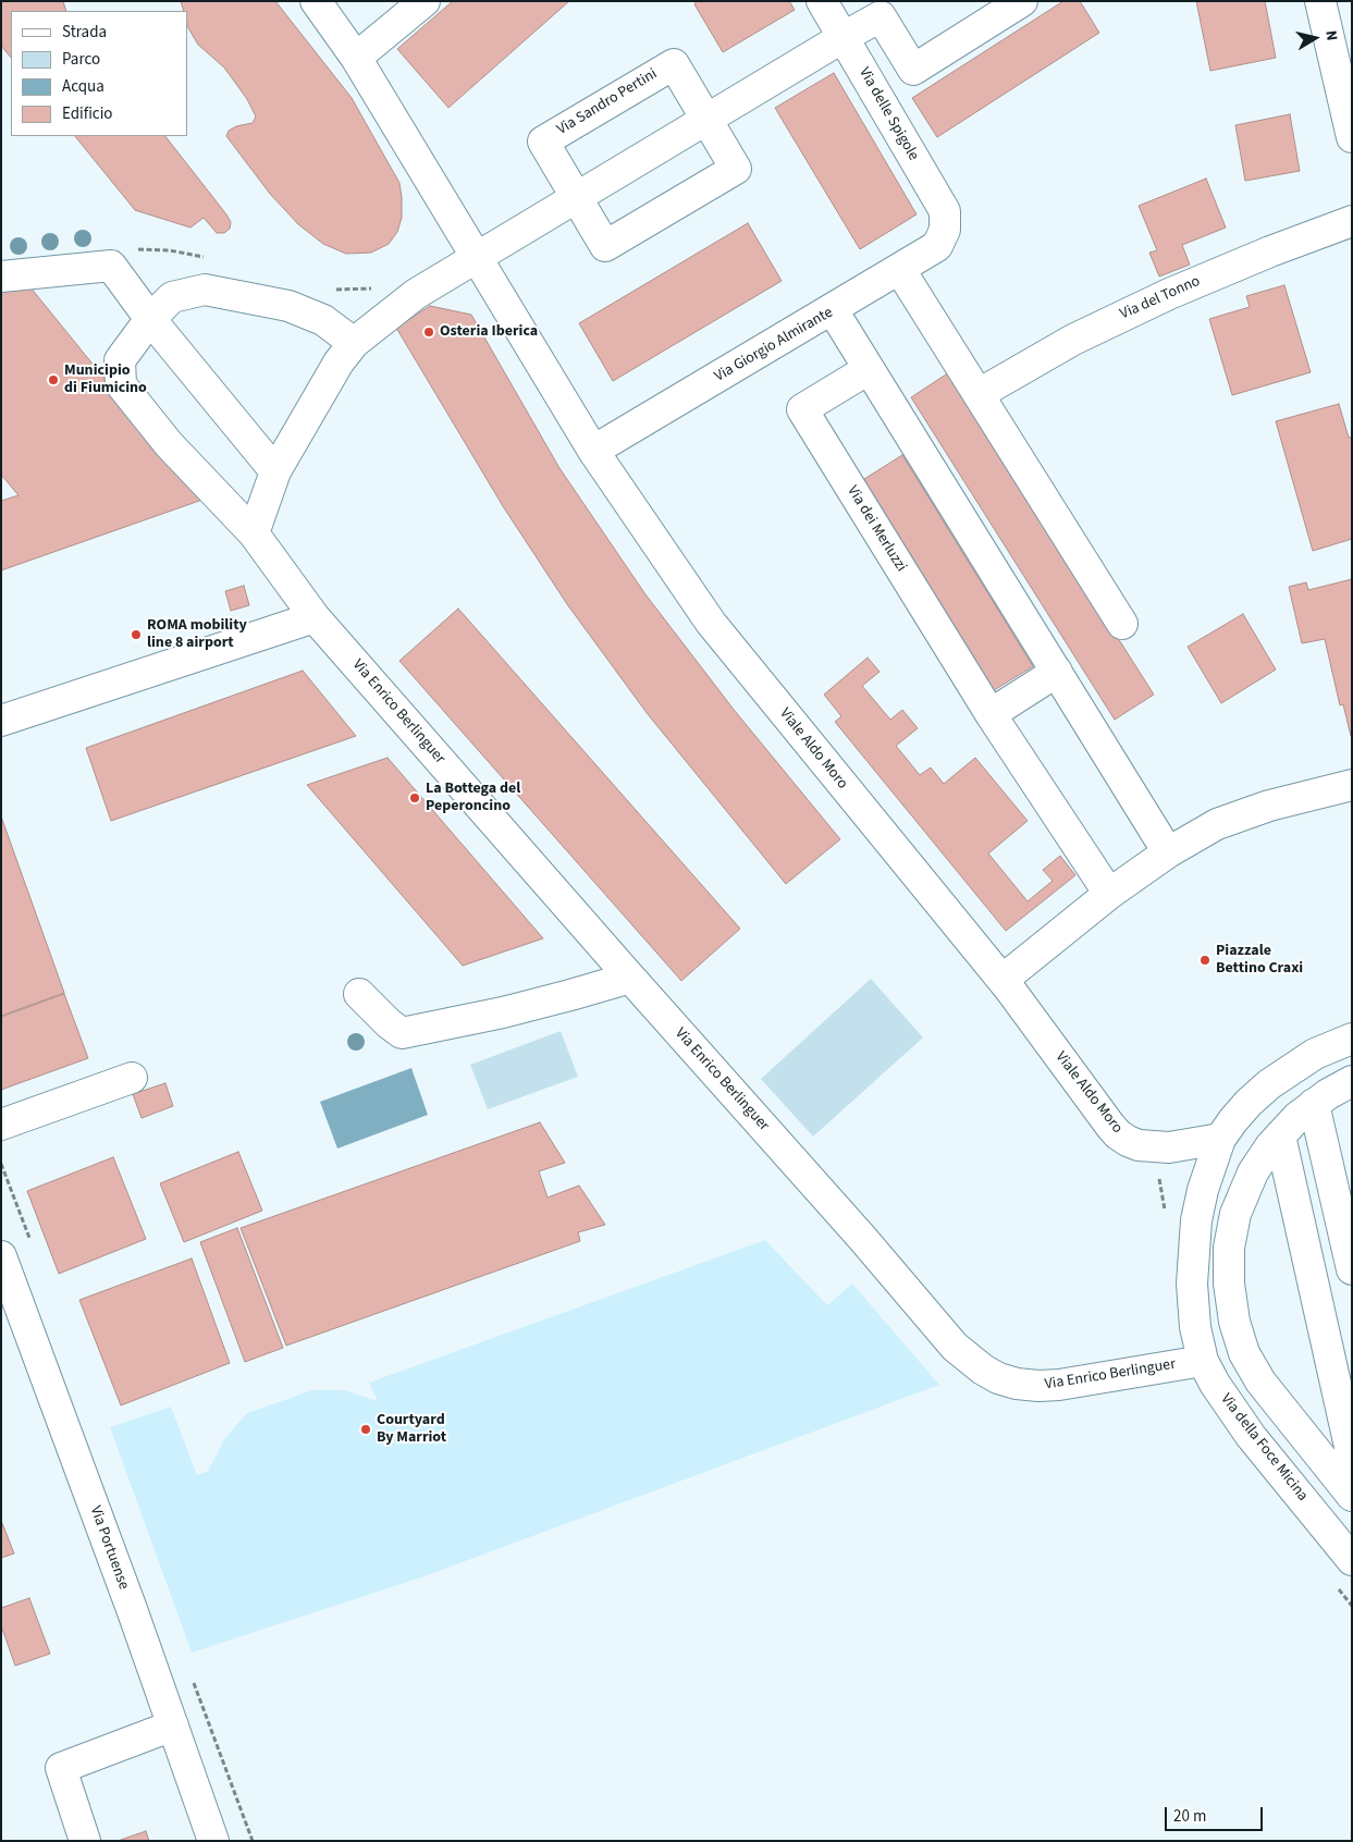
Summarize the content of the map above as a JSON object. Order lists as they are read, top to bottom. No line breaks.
{"streets":{"street":["Via Sandro Pertini","Via delle Spigole","Via del Tonno","Via Giorgio Almirante","Via dei Merluzzi","Via Enrico Berlinguer","Viale Aldo Moro","Via della Foce Micina","Via Portuense"]},"crossings":[["Via delle Spigole","Via Giorgio Almirante"],["Via Giorgio Almirante","Viale Aldo Moro"],["Via Enrico Berlinguer","Via della Foce Micina"],["Viale Aldo Moro","Via della Foce Micina"]],"places":["Osteria Iberica","Municipio di Fiumicino","ROMA mobility line 8 airport","La Bottega del Peperoncino","Piazzale Bettino Craxi","Courtyard By Marriot"],"legend":["Strada","Parco","Acqua","Edificio"],"scale_bar":"20 m","north":"right"}
